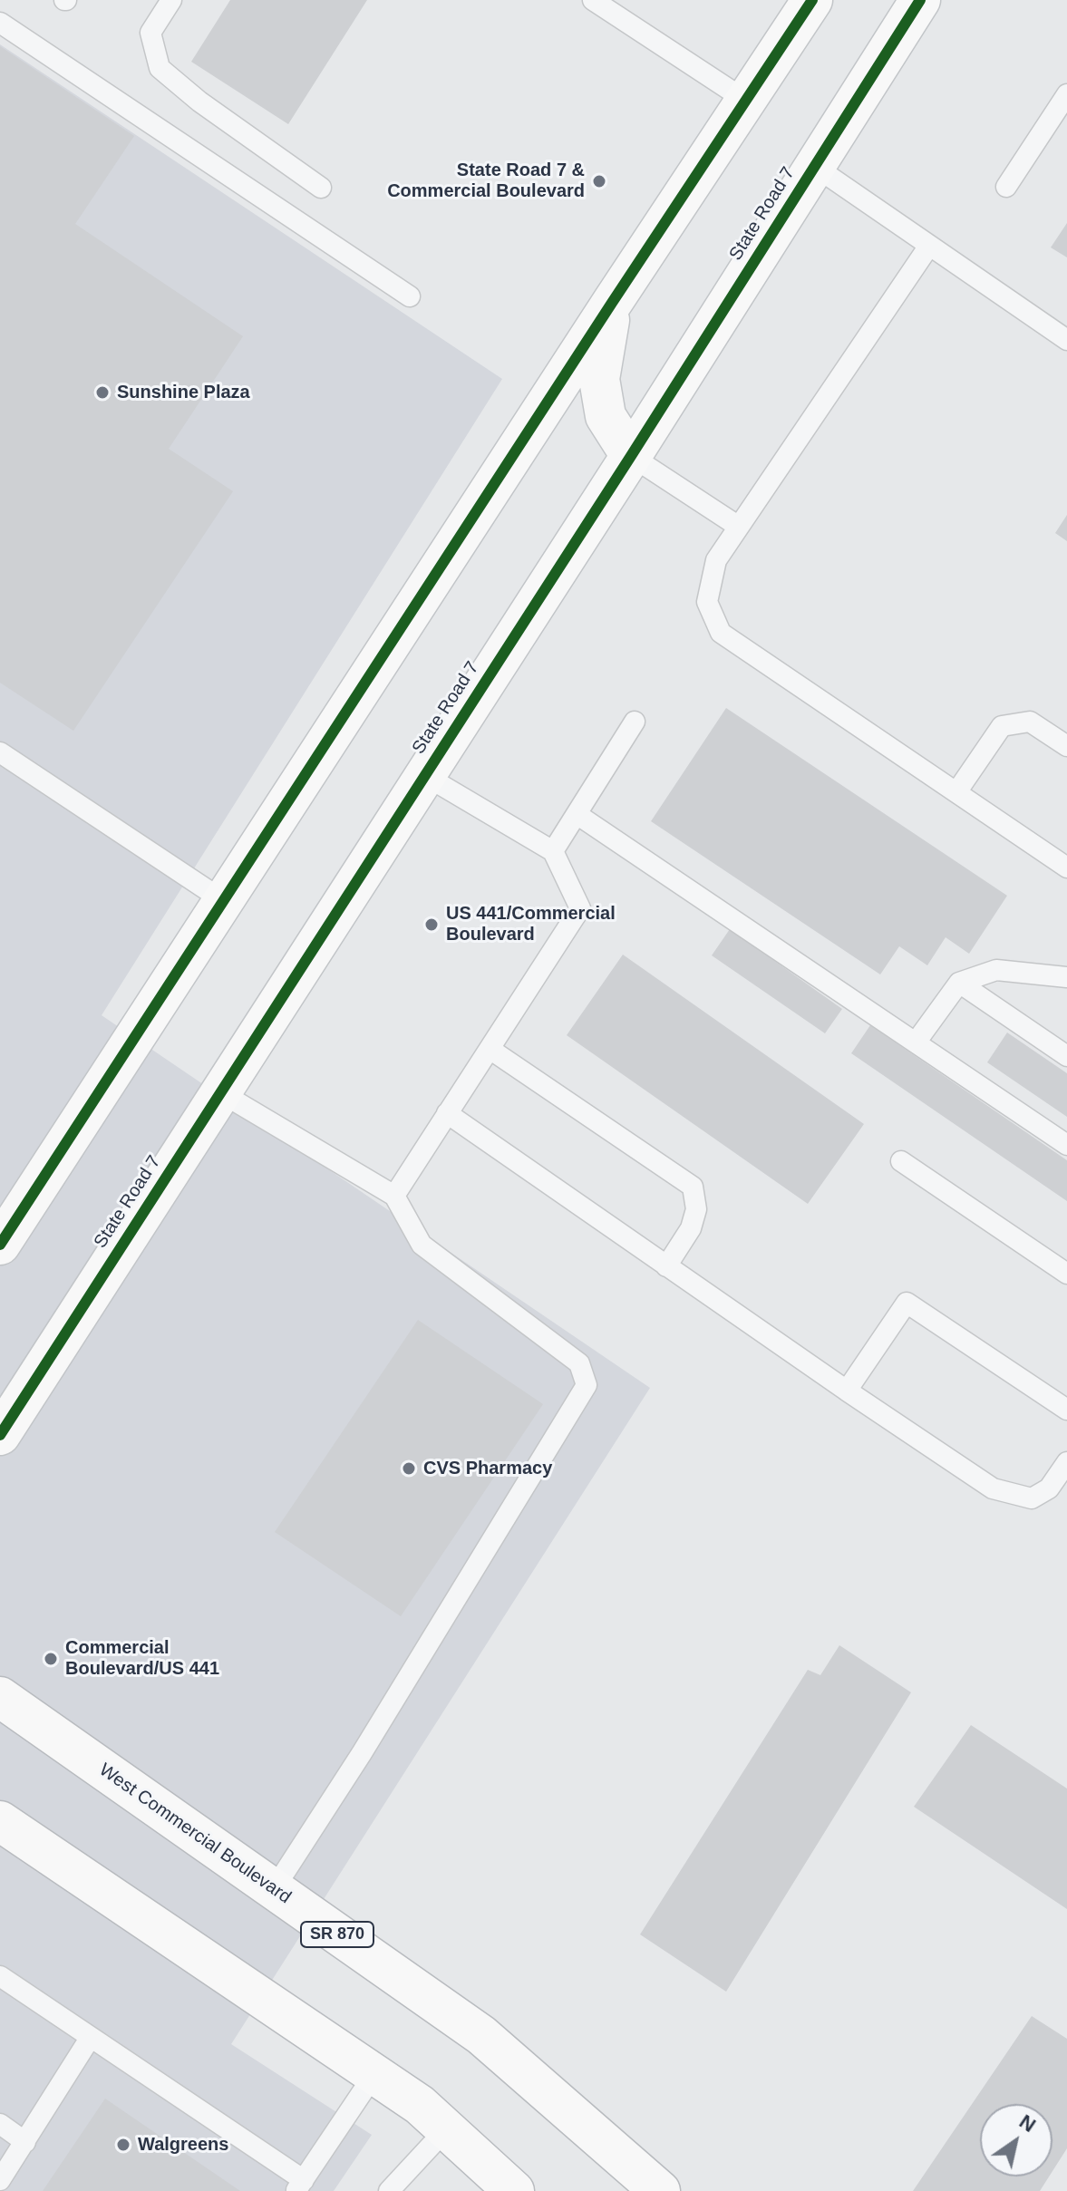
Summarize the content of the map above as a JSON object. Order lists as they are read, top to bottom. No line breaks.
{"streets":{"main road":["State Road 7","West Commercial Boulevard","SR 870"]},"places":["State Road 7 & Commercial Boulevard","Sunshine Plaza","US 441/Commercial Boulevard","CVS Pharmacy","Commercial Boulevard/US 441","Walgreens"],"north":"top right"}
